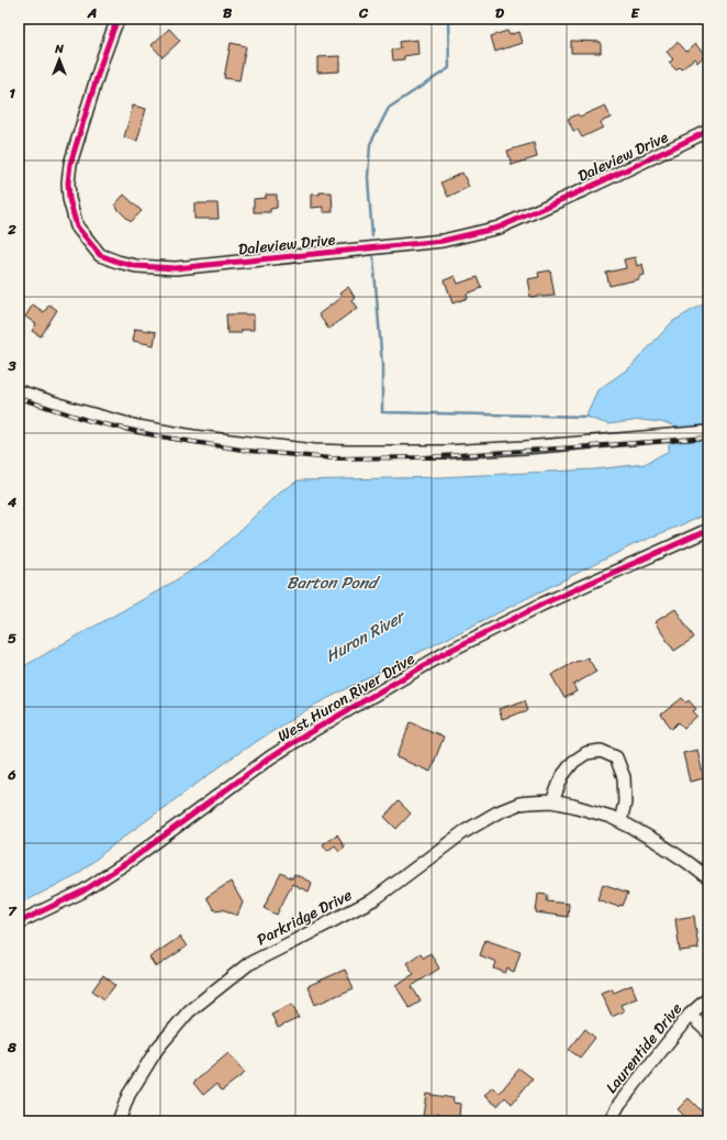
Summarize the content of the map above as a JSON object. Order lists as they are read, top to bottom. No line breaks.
{"streets":{"street":["Daleview Drive","West Huron River Drive","Parkridge Drive","Laurentide Drive"]},"water":["Barton Pond","Huron River"],"north":"top","grid":{"columns":["A","B","C","D","E"],"rows":["1","2","3","4","5","6","7","8"]}}
